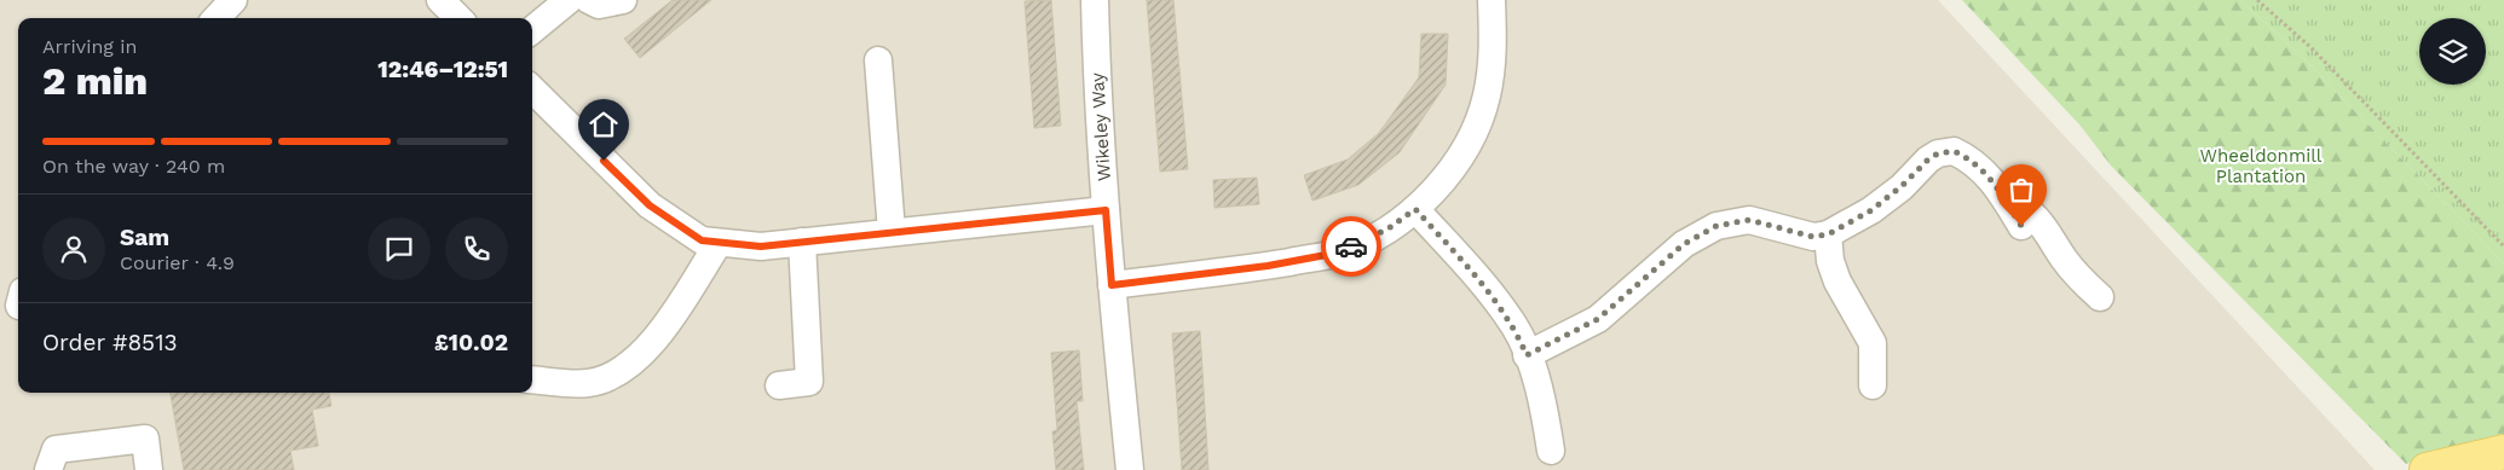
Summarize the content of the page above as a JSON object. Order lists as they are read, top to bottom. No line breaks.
{"streets":{"street":["Wikeley Way"]},"parks":["Wheeldonmill Plantation"],"page":{"heading":["2 min","Arriving in","12:46–12:51"],"panel":["Sam","Courier · 4.9","Order #8513","£10.02"],"bar":"On the way · 240 m"}}
